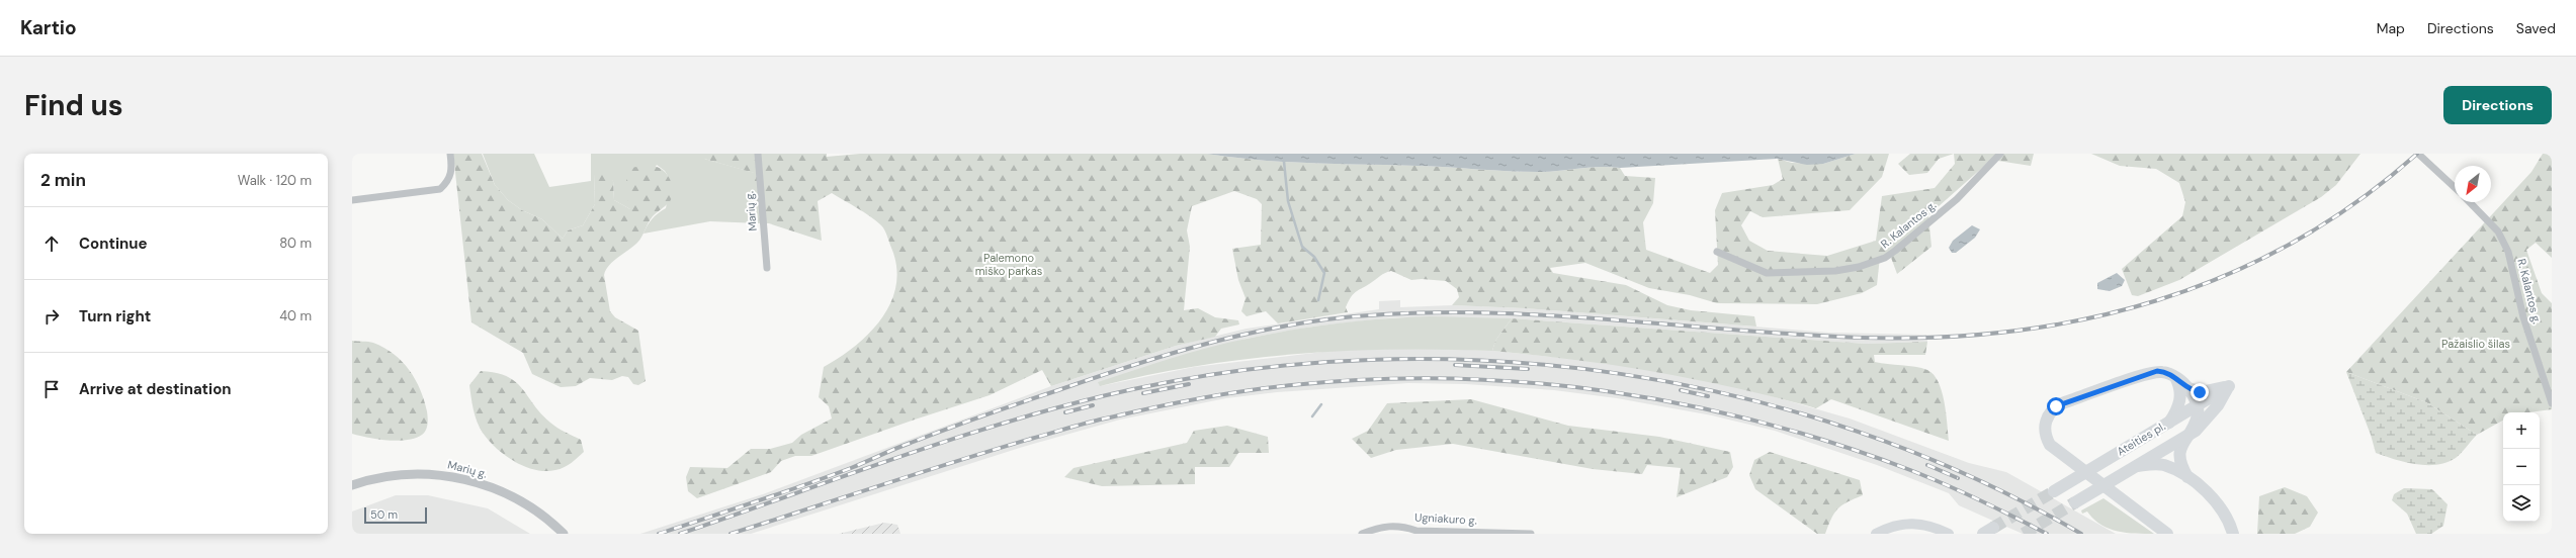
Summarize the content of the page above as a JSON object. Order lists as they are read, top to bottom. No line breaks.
{"streets":{"main road":["Ateities pl."],"street":["Marių g.","R. Kalantos g.","Ugniakuro g."]},"parks":["Palemono miško parkas","Pažaislio šilas"],"scale_bar":"50 m","north":"bottom left","page":{"header":"Kartio","nav":["Map","Directions","Saved"],"buttons":"Directions","title":"Find us","heading":["2 min","Walk · 120 m"],"list":[["Continue","80 m"],["Turn right","40 m"],"Arrive at destination"],"map_buttons":["+","−"],"scale":"50 m"}}
